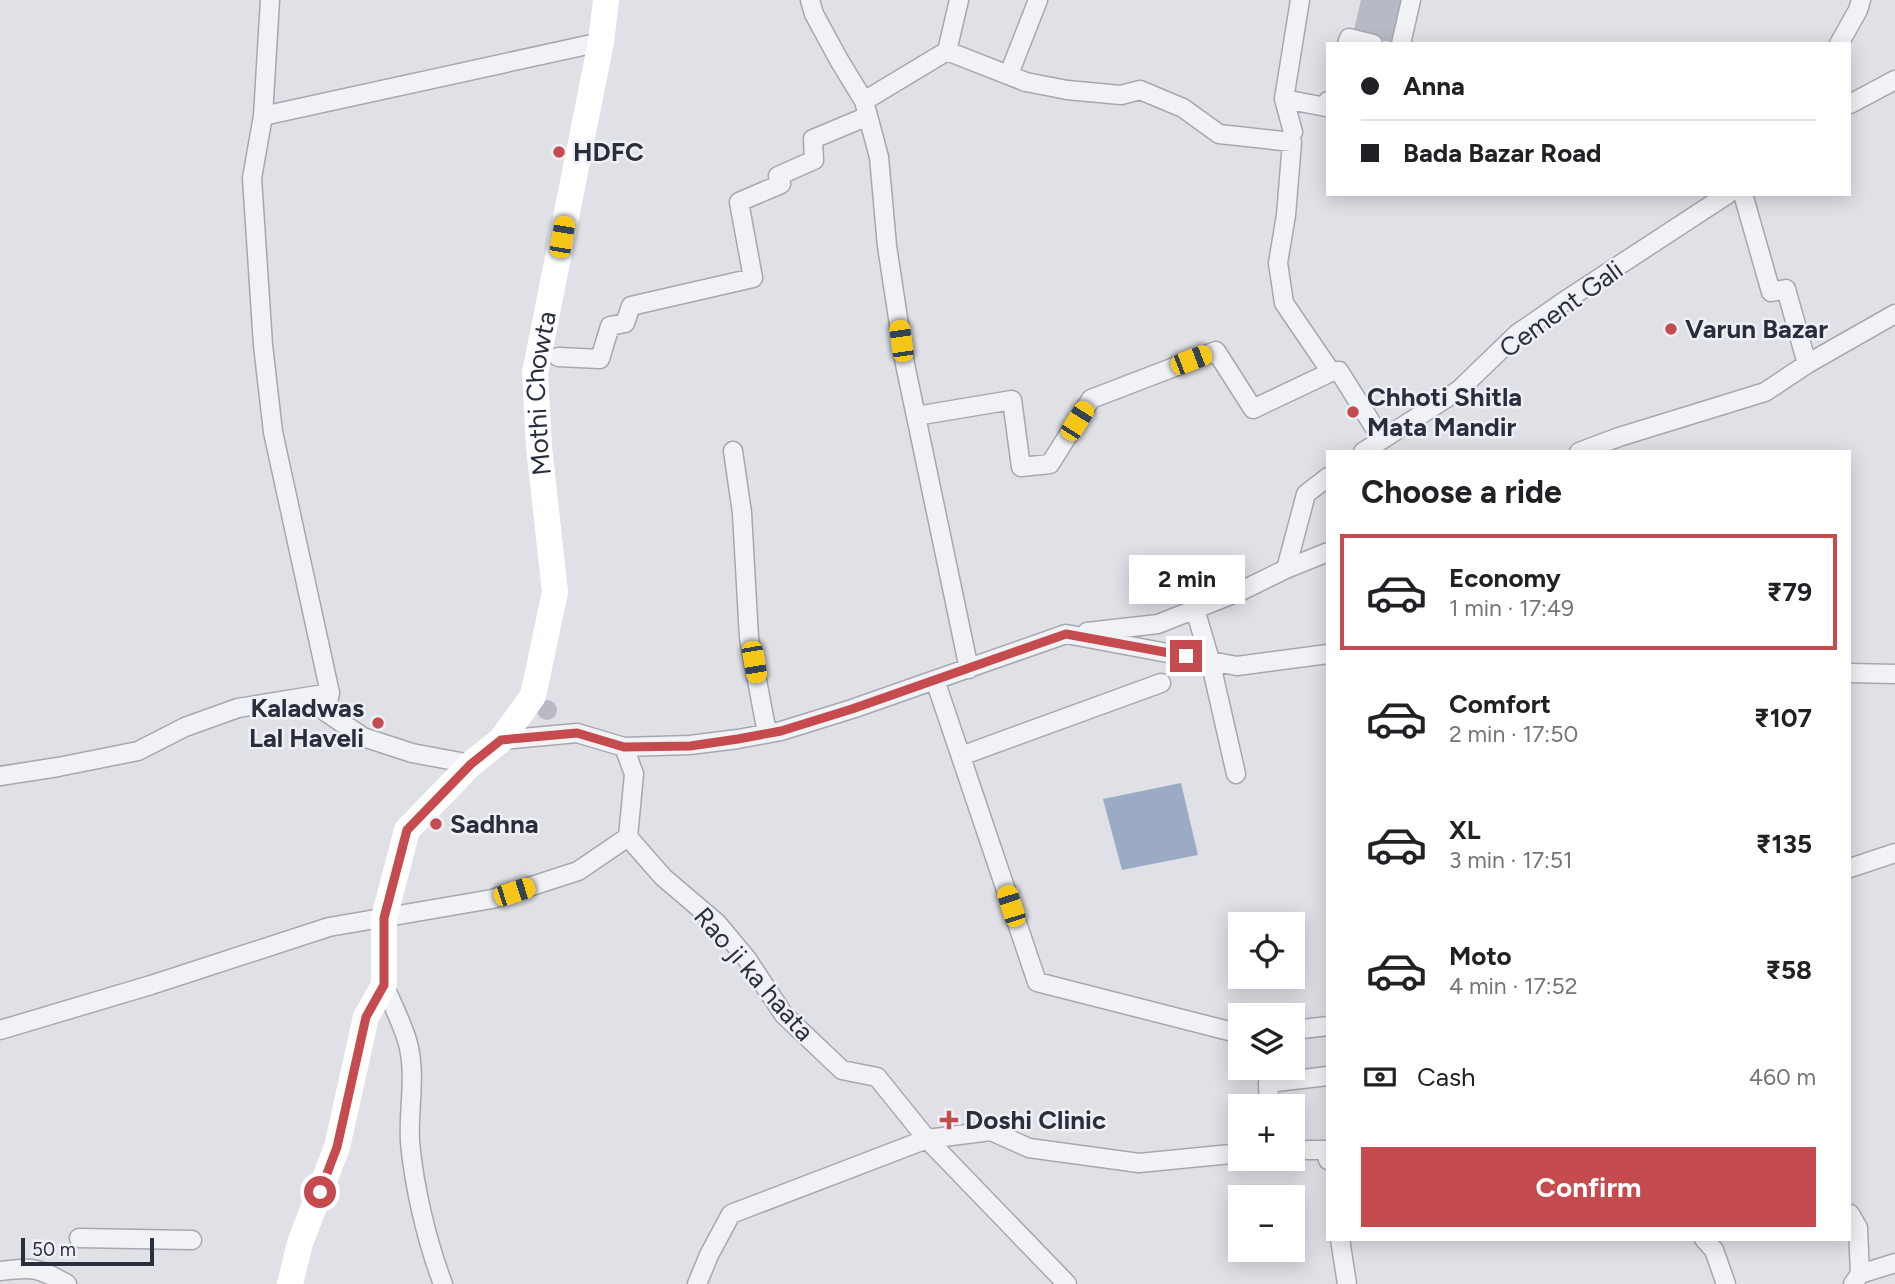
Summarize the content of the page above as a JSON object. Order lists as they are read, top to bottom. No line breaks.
{"streets":{"main road":["Mothi Chowta"],"street":["Cement Gali","Rao ji ka haata"]},"places":{"other":["HDFC","Varun Bazar","Chhoti Shitla Mata Mandir","Kaladwas Lal Haveli","Sadhna"],"health":["Doshi Clinic"]},"scale_bar":"50 m","page":{"banner":["Anna","Bada Bazar Road"],"heading":"Choose a ride","list":[{"name":"Economy","note":"1 min · 17:49","value":"₹79"},{"name":"Comfort","note":"2 min · 17:50","value":"₹107"},{"name":"XL","note":"3 min · 17:51","value":"₹135"},{"name":"Moto","note":"4 min · 17:52","value":"₹58"}],"bubble":"2 min","map_buttons":["+","−"],"pay":["Cash","460 m"],"buttons":"Confirm","scale":"50 m"}}
